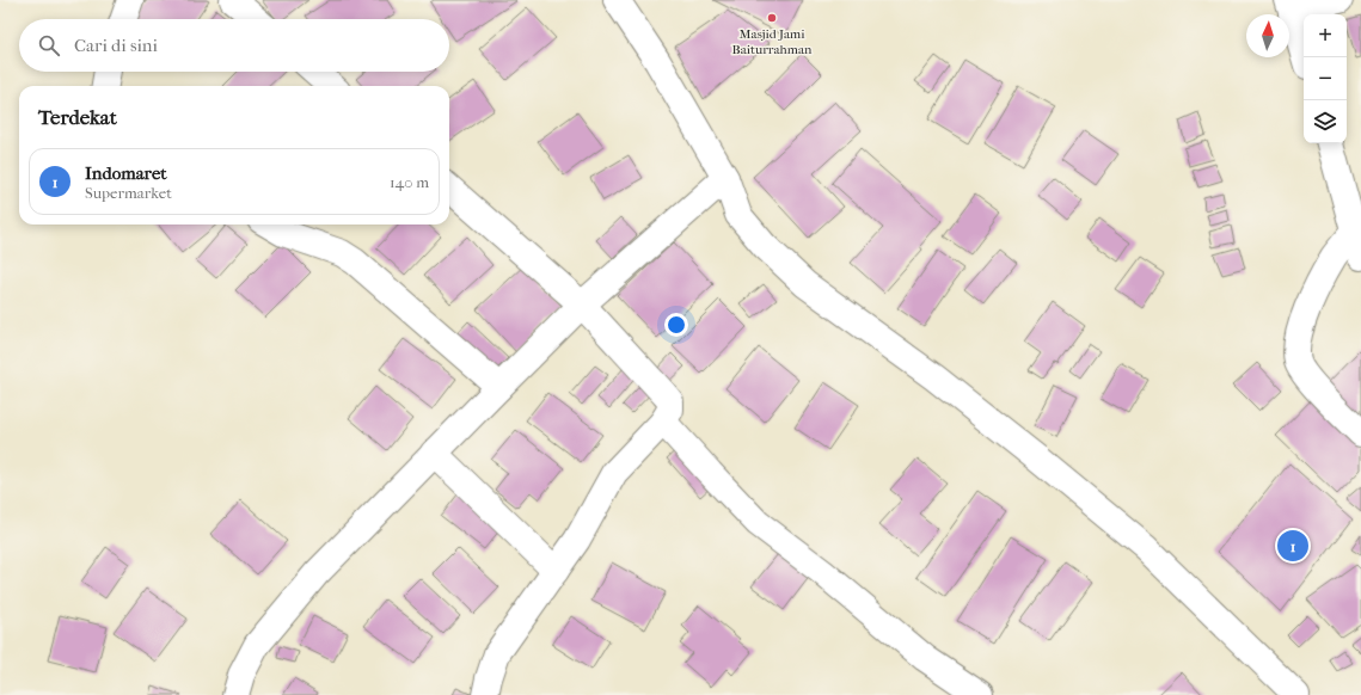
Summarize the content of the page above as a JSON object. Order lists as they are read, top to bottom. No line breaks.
{"places":["Masjid Jami Baiturrahman"],"north":"top","page":{"map_buttons":["+","−"],"search":"Cari di sini","heading":"Terdekat","list":[{"mark":"1","name":"Indomaret","note":"Supermarket","value":"140 m"}],"pins":"1"}}
